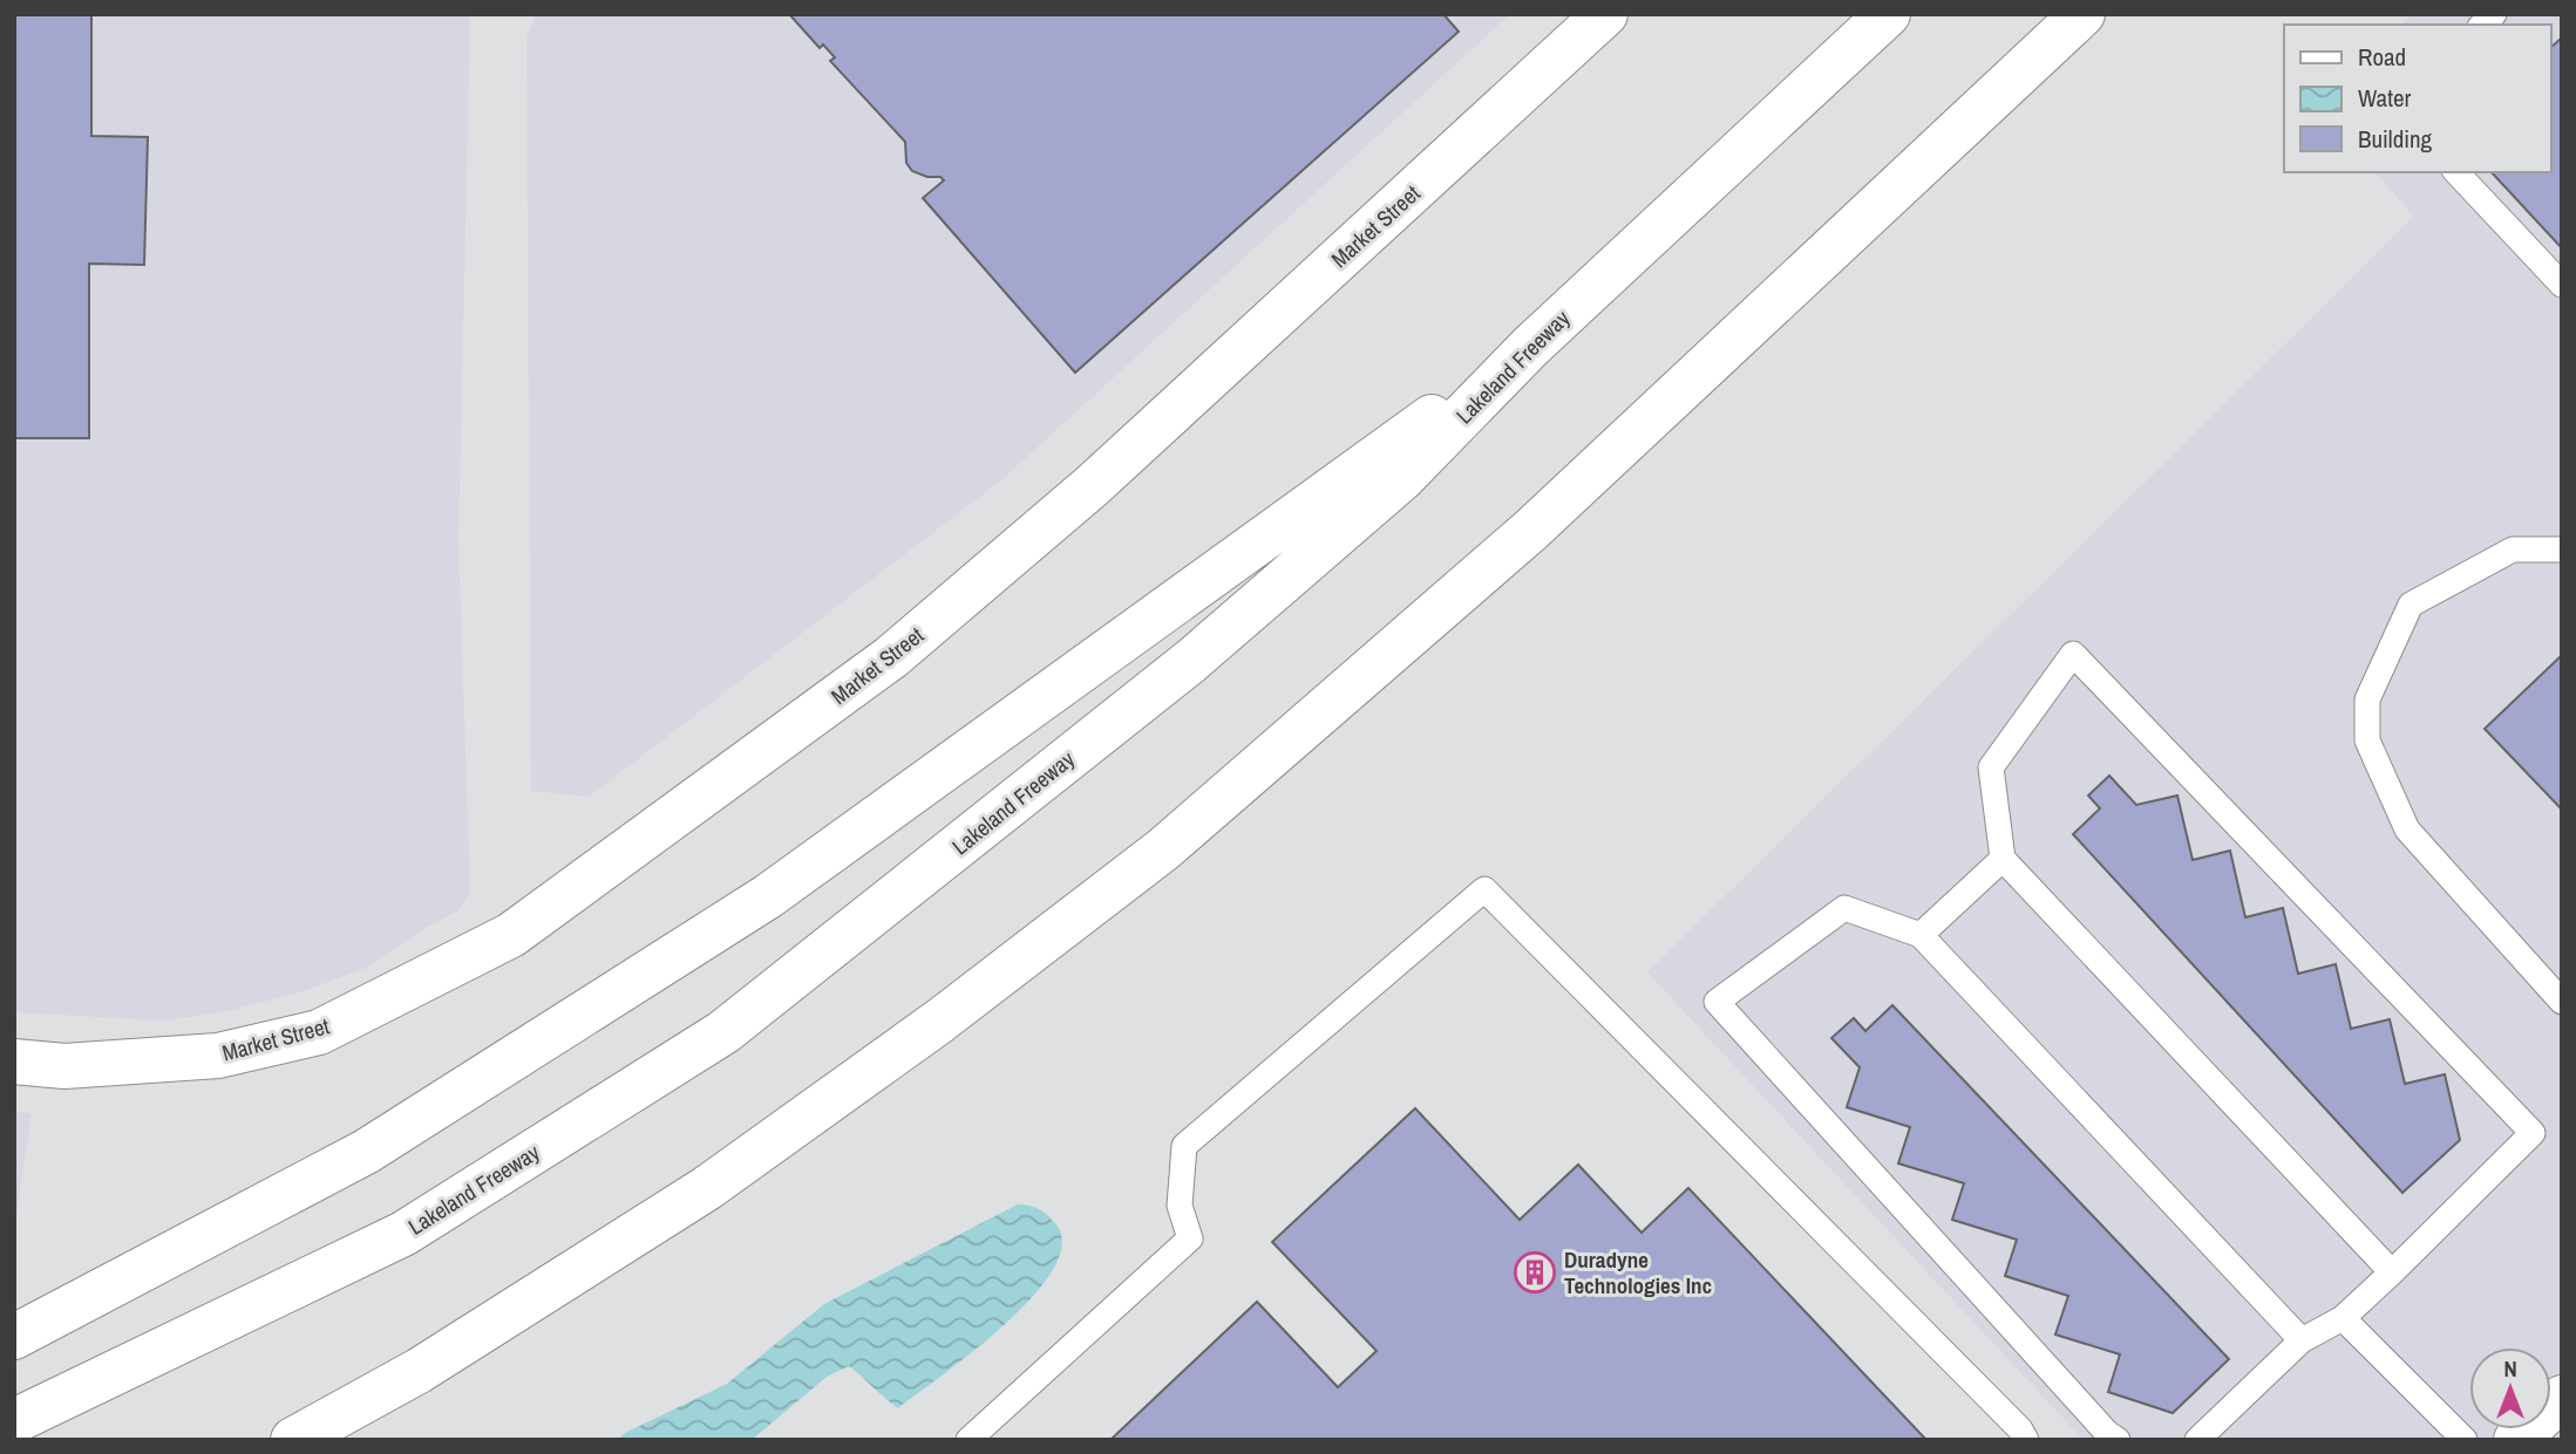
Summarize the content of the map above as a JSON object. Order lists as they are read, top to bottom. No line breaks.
{"streets":{"main road":["Market Street","Lakeland Freeway"]},"places":{"building":["Duradyne Technologies Inc"]},"legend":["Road","Water","Building"],"north":"top"}
